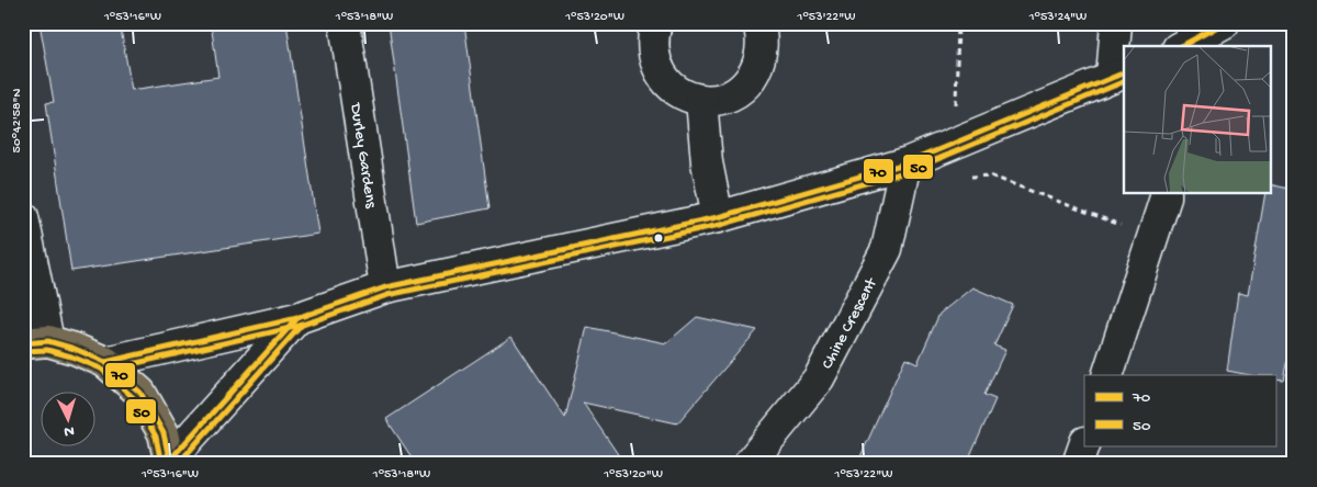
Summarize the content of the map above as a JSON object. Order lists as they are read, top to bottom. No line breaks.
{"streets":{"street":["Durley Gardens","Chine Crescent"]},"lines":["transit line 70","transit line 50"],"legend":["70","50"],"north":"bottom","coordinates":["1°53'16\"W","1°53'18\"W","1°53'20\"W","1°53'22\"W","1°53'24\"W","50°42'58\"N"]}
